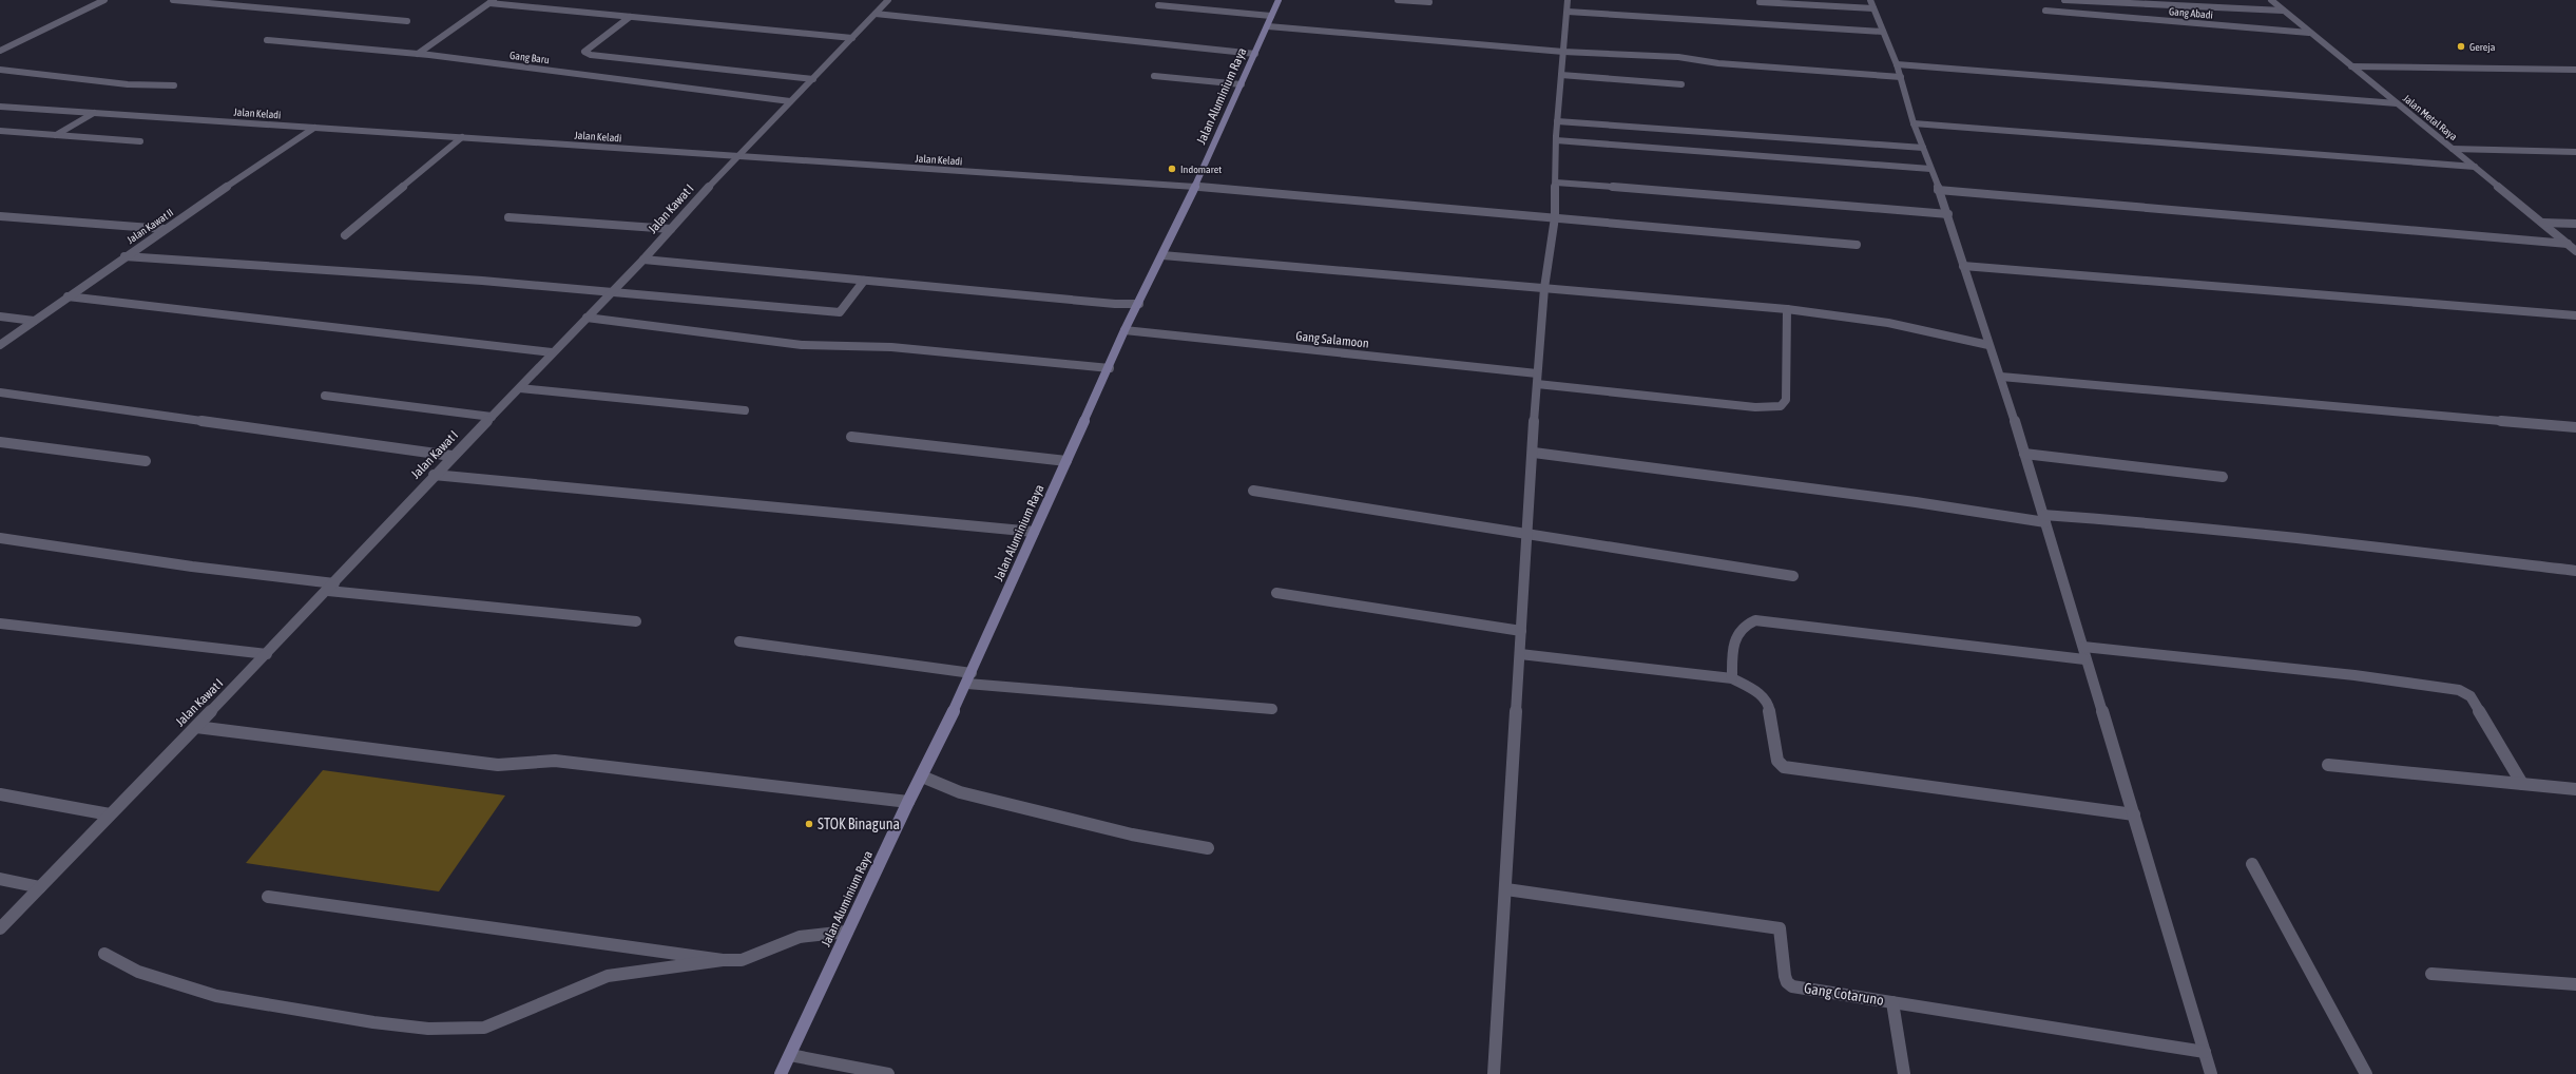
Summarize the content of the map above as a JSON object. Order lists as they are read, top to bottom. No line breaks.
{"streets":{"main road":["Jalan Aluminium Raya"],"street":["Gang Abadi","Gang Baru","Jalan Keladi","Jalan Metal Raya","Jalan Kawat I","Jalan Kawat II","Gang Salamoon","Gang Cotaruno"]},"crossings":[["Gang Abadi","Jalan Metal Raya"],["Gang Baru","Jalan Kawat I"],["Jalan Aluminium Raya","Jalan Keladi"],["Jalan Aluminium Raya","Gang Salamoon"],["Jalan Keladi","Jalan Kawat I"],["Jalan Keladi","Jalan Kawat II"]],"places":["Gereja","Indomaret","STOK Binaguna"]}
